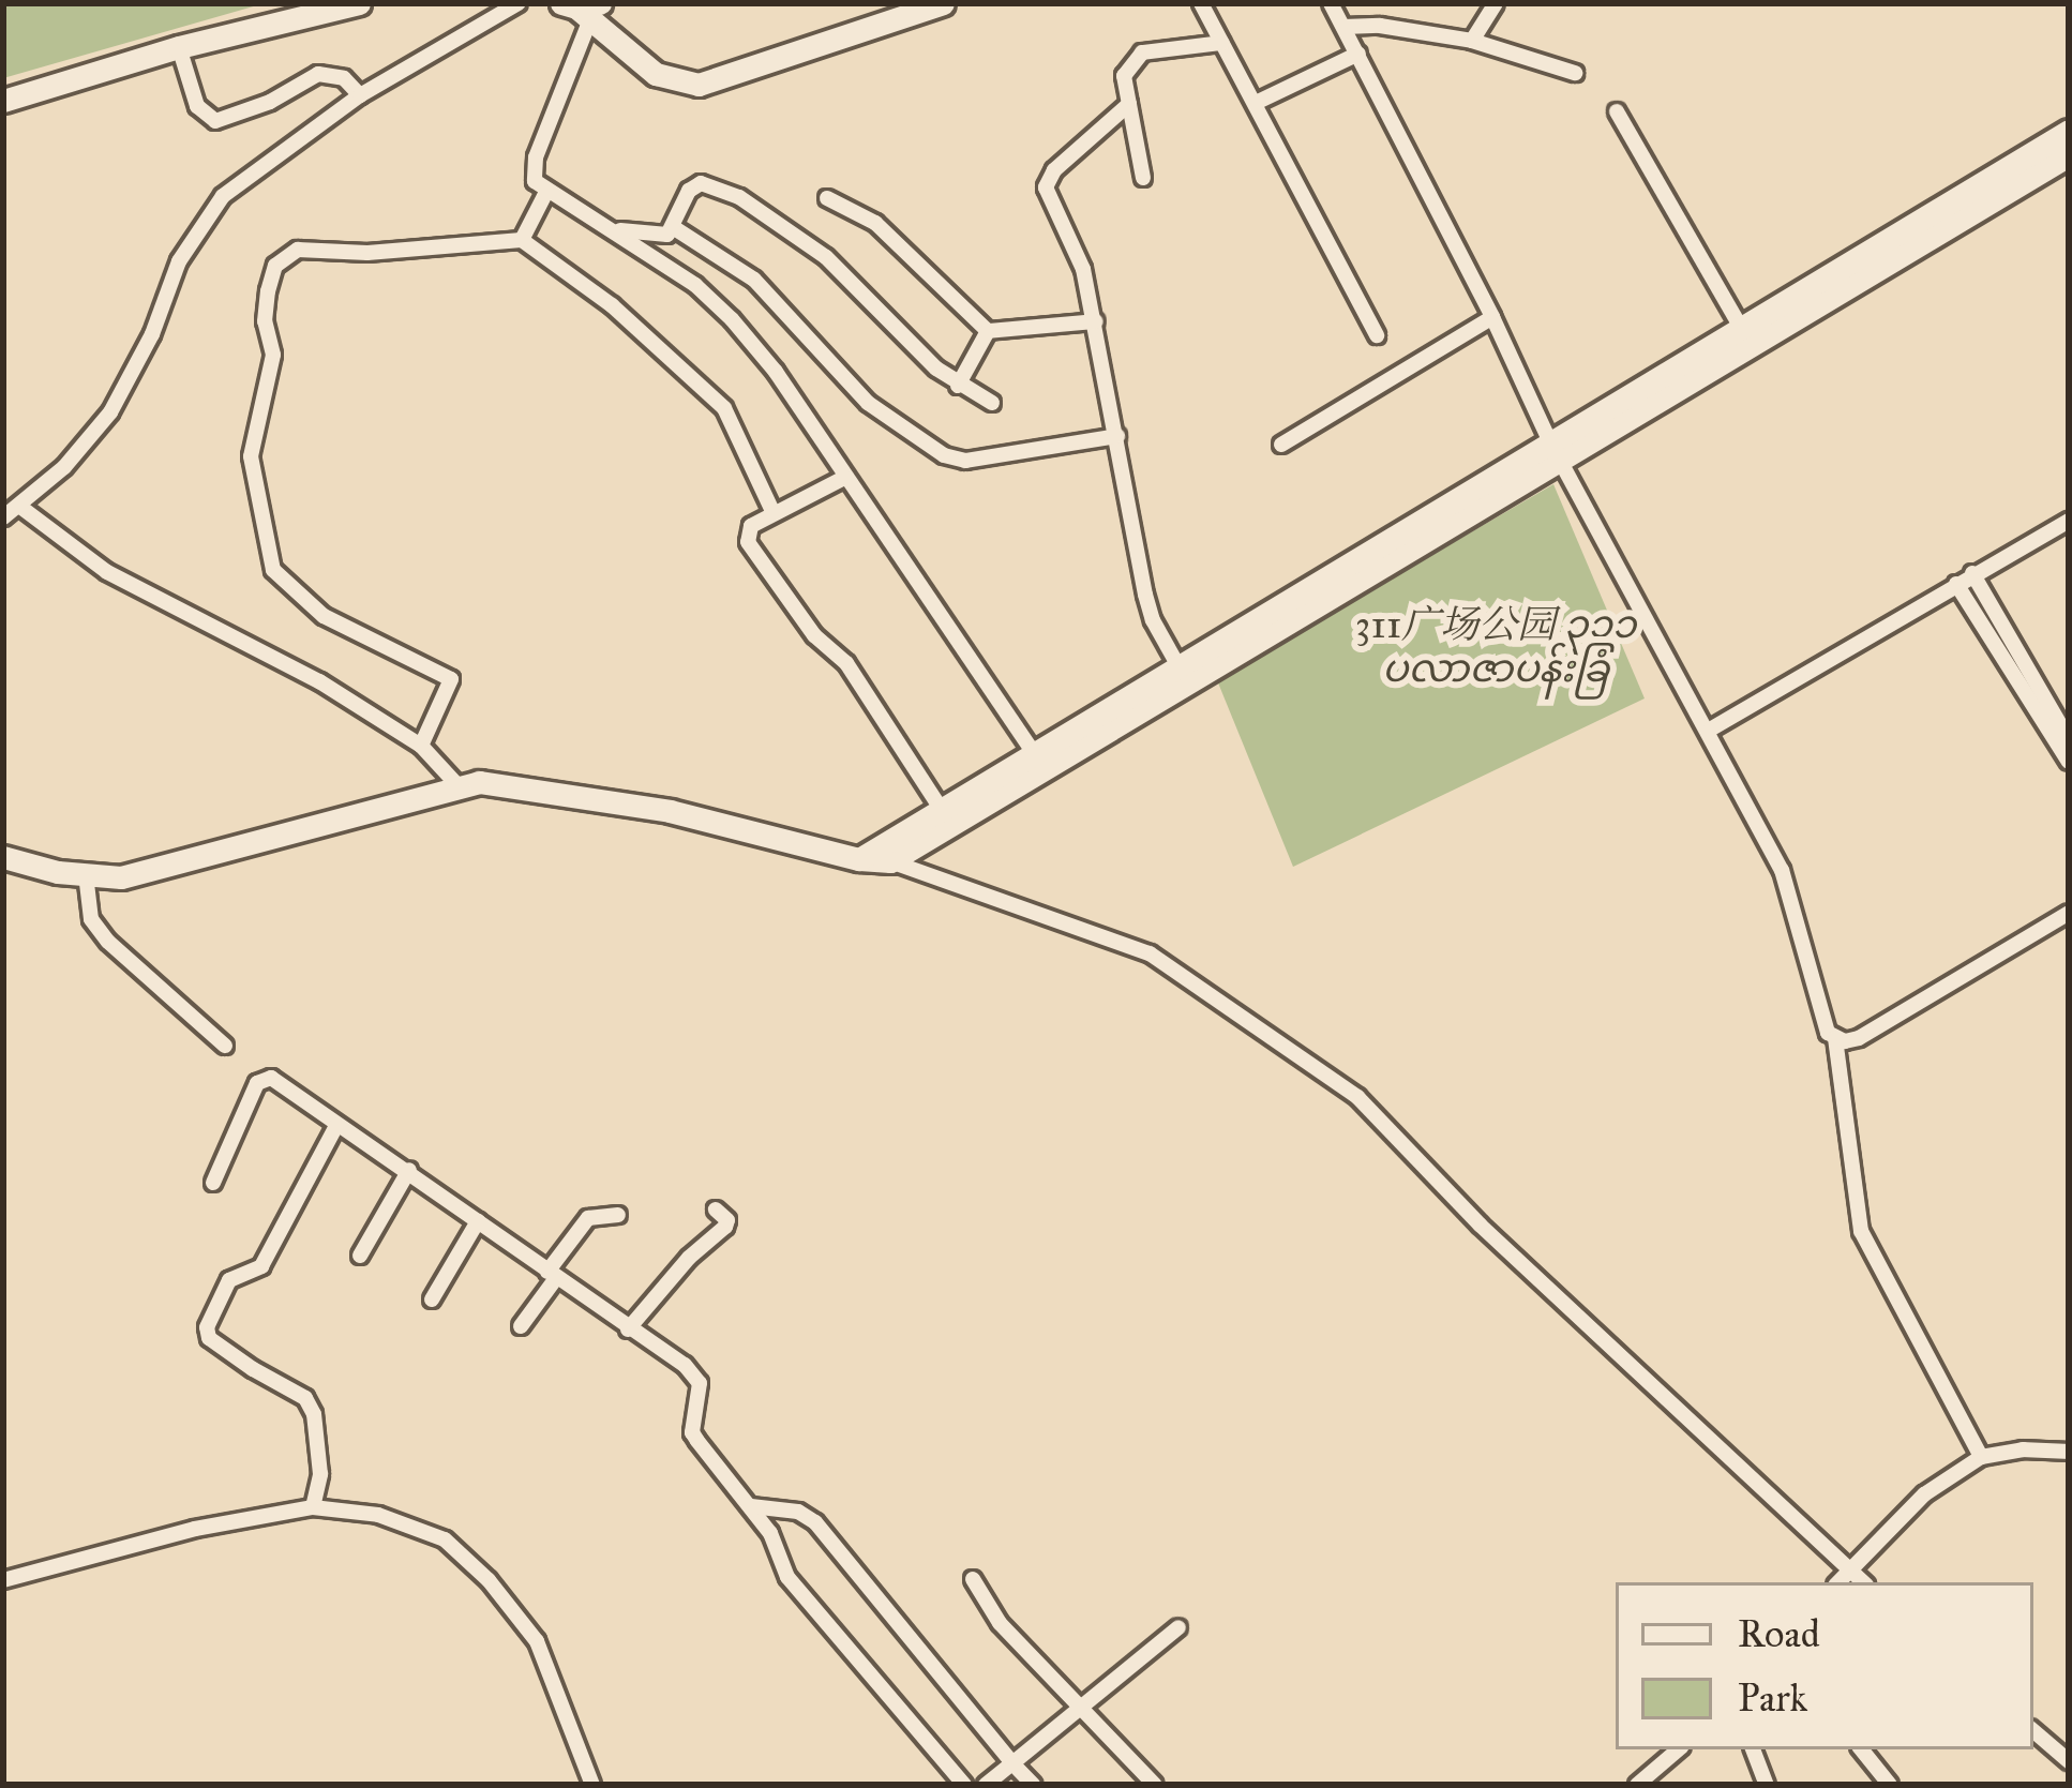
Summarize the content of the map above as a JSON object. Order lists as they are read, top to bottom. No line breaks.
{"parks":["311广场公园 ၃၁၁ ပလာဇာပန်းခြံ"],"legend":["Road","Park"]}
